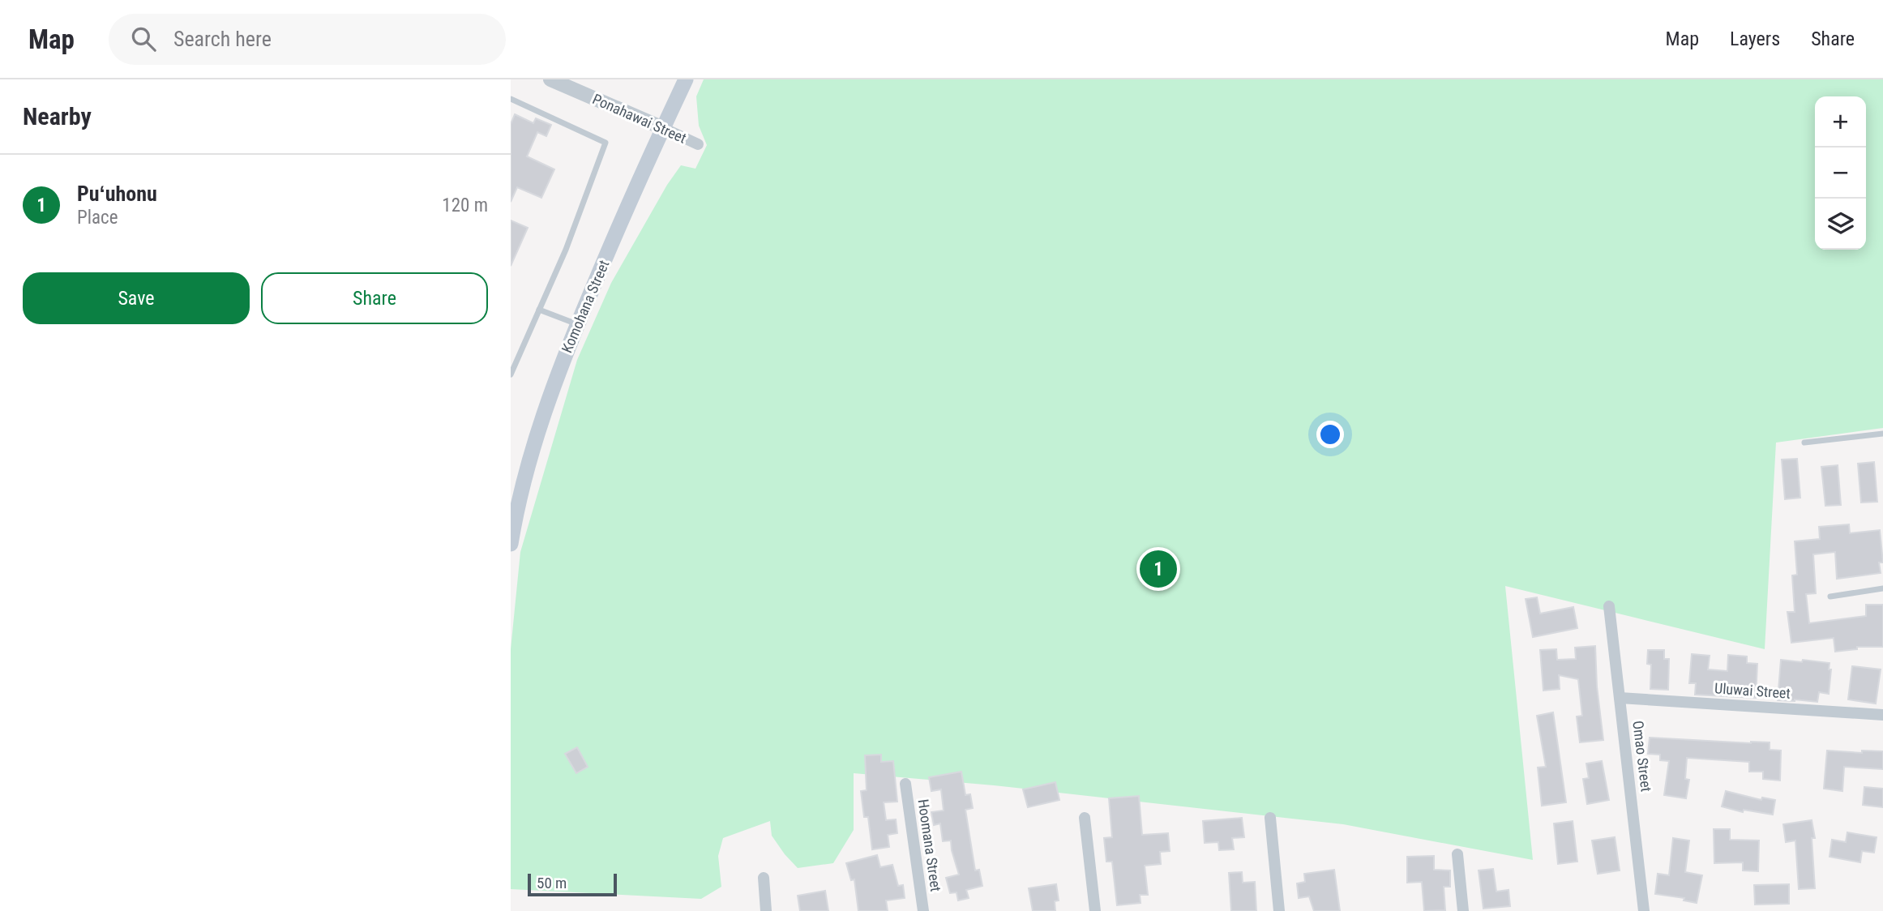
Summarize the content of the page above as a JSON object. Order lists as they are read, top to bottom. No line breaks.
{"streets":{"main road":["Komohana Street"],"street":["Ponahawai Street","Uluwai Street","Omao Street","Hoomana Street"]},"crossings":[["Ponahawai Street","Komohana Street"],["Uluwai Street","Omao Street"]],"scale_bar":"50 m","page":{"header":"Map","search":"Search here","nav":["Map","Layers","Share"],"heading":"Nearby","map_buttons":["+","−"],"list":[{"mark":"1","name":"Puʻuhonu","note":"Place","value":"120 m"}],"buttons":["Save","Share"],"pins":"1","scale":"50 m"}}
